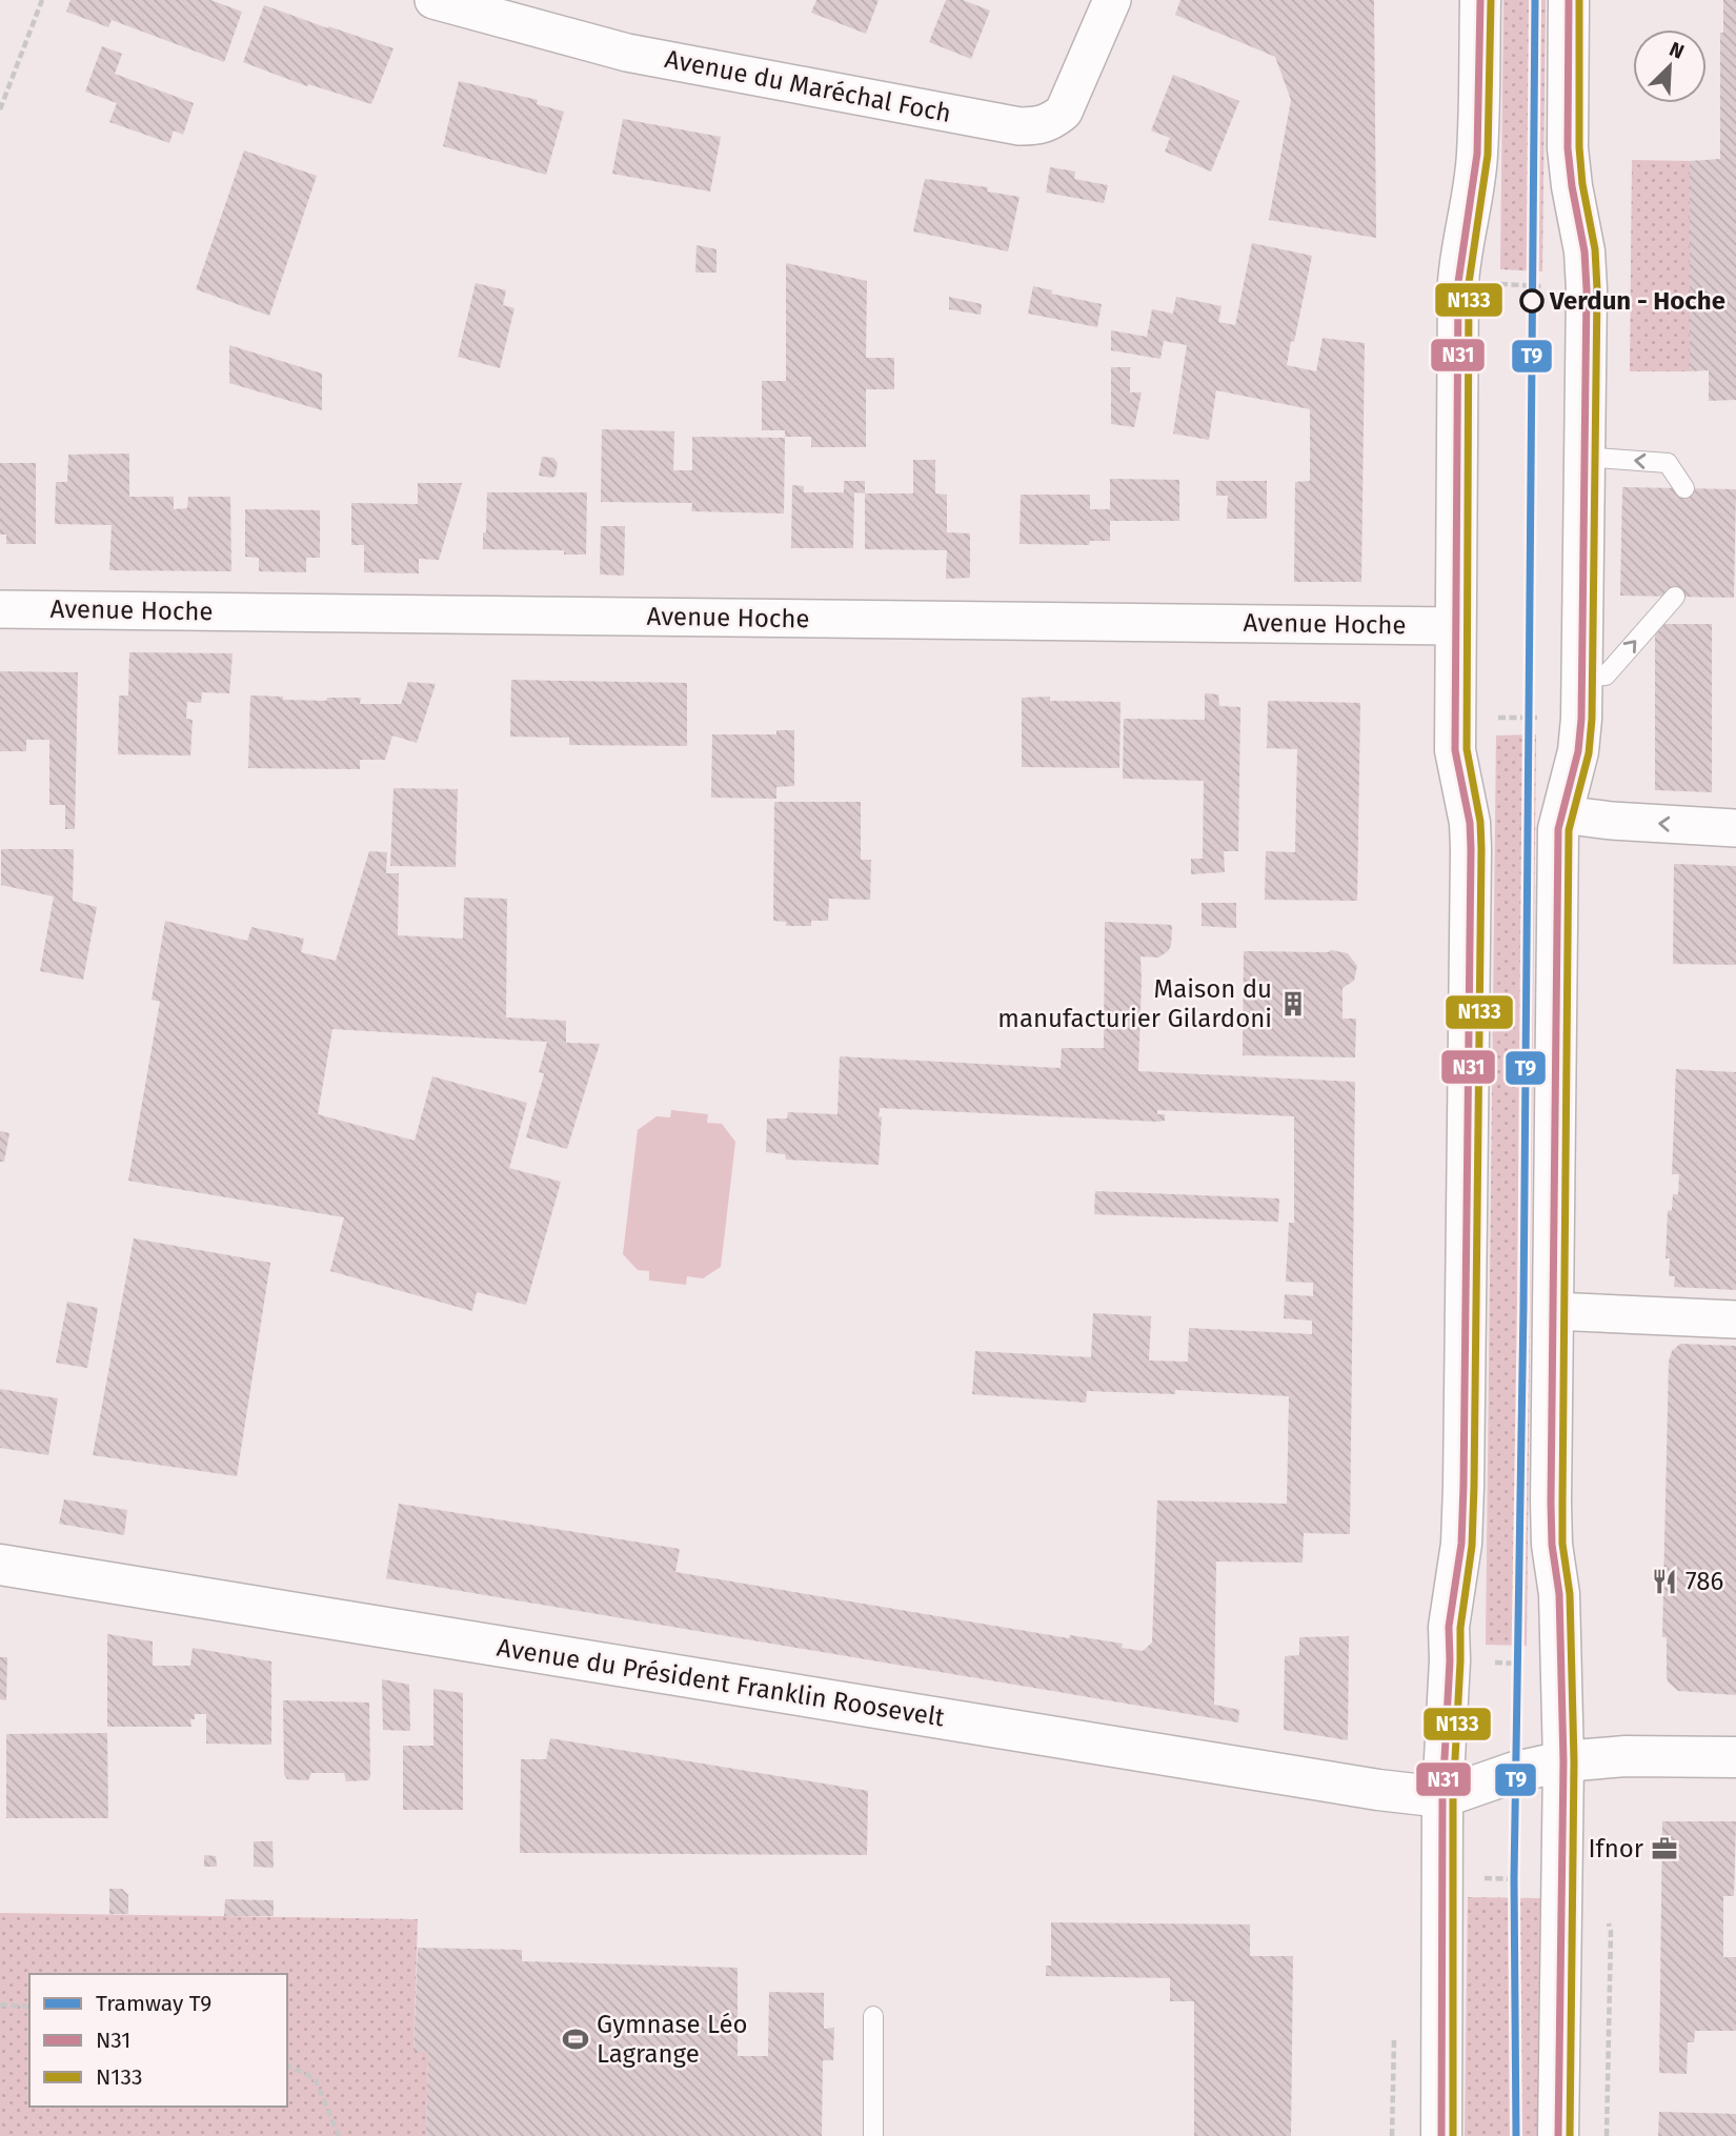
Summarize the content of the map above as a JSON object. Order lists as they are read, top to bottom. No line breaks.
{"streets":{"main road":["Avenue du Président Franklin Roosevelt"],"street":["Avenue du Maréchal Foch","Avenue Hoche"]},"places":{"other":["Verdun - Hoche"],"building":["Maison du manufacturier Gilardoni"],"restaurant":["786"],"office":["Ifnor"],"sports":["Gymnase Léo Lagrange"]},"lines":["tram line T9","transit line N31","transit line N133"],"legend":["Tramway T9","N31","N133"],"north":"top right"}
